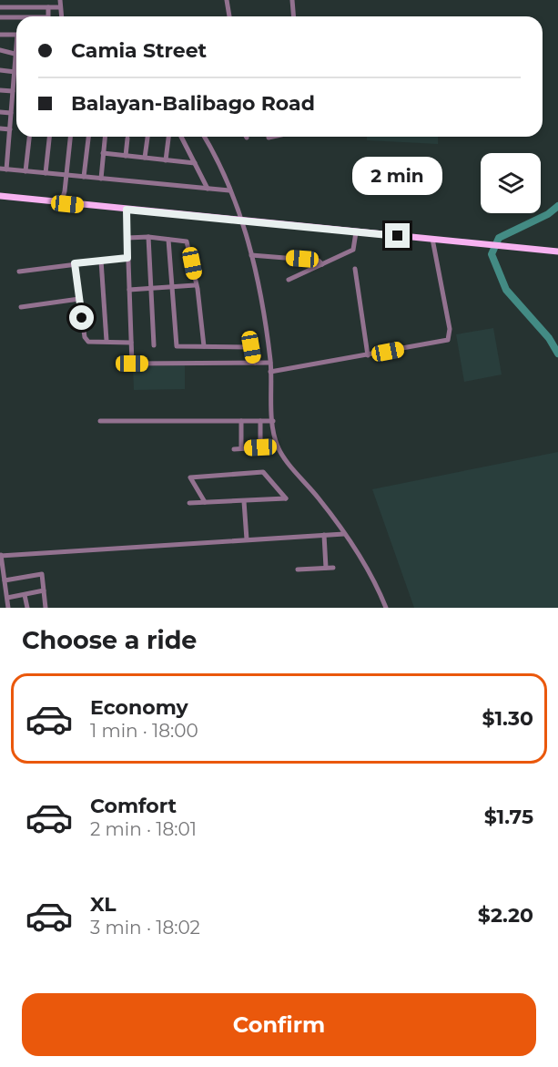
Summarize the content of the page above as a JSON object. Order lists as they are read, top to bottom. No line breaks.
{"page":{"banner":["Camia Street","Balayan-Balibago Road"],"bubble":"2 min","heading":"Choose a ride","list":[{"name":"Economy","note":"1 min · 18:00","value":"$1.30"},{"name":"Comfort","note":"2 min · 18:01","value":"$1.75"},{"name":"XL","note":"3 min · 18:02","value":"$2.20"}],"buttons":"Confirm"}}
